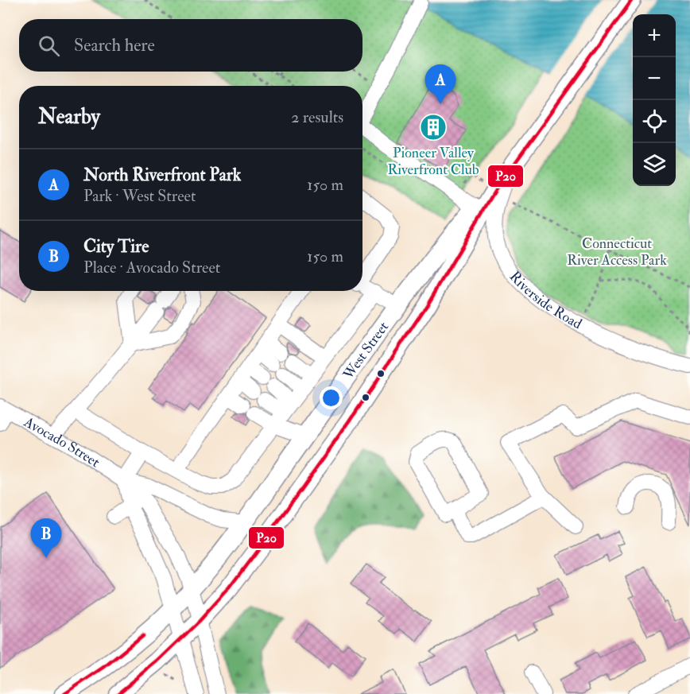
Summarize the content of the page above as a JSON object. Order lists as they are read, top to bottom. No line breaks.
{"streets":{"main road":["West Street"],"street":["Riverside Road","Avocado Street"]},"crossings":[["Riverside Road","West Street"],["West Street","Avocado Street"]],"parks":["Connecticut River Access Park"],"places":{"building":["Pioneer Valley Riverfront Club"]},"lines":["transit line P20"],"page":{"map_buttons":["+","−"],"search":"Search here","pins":["A","B"],"heading":["Nearby","2 results"],"list":[{"mark":"A","name":"North Riverfront Park","note":"Park · West Street","value":"150 m"},{"mark":"B","name":"City Tire","note":"Place · Avocado Street","value":"150 m"}]}}
